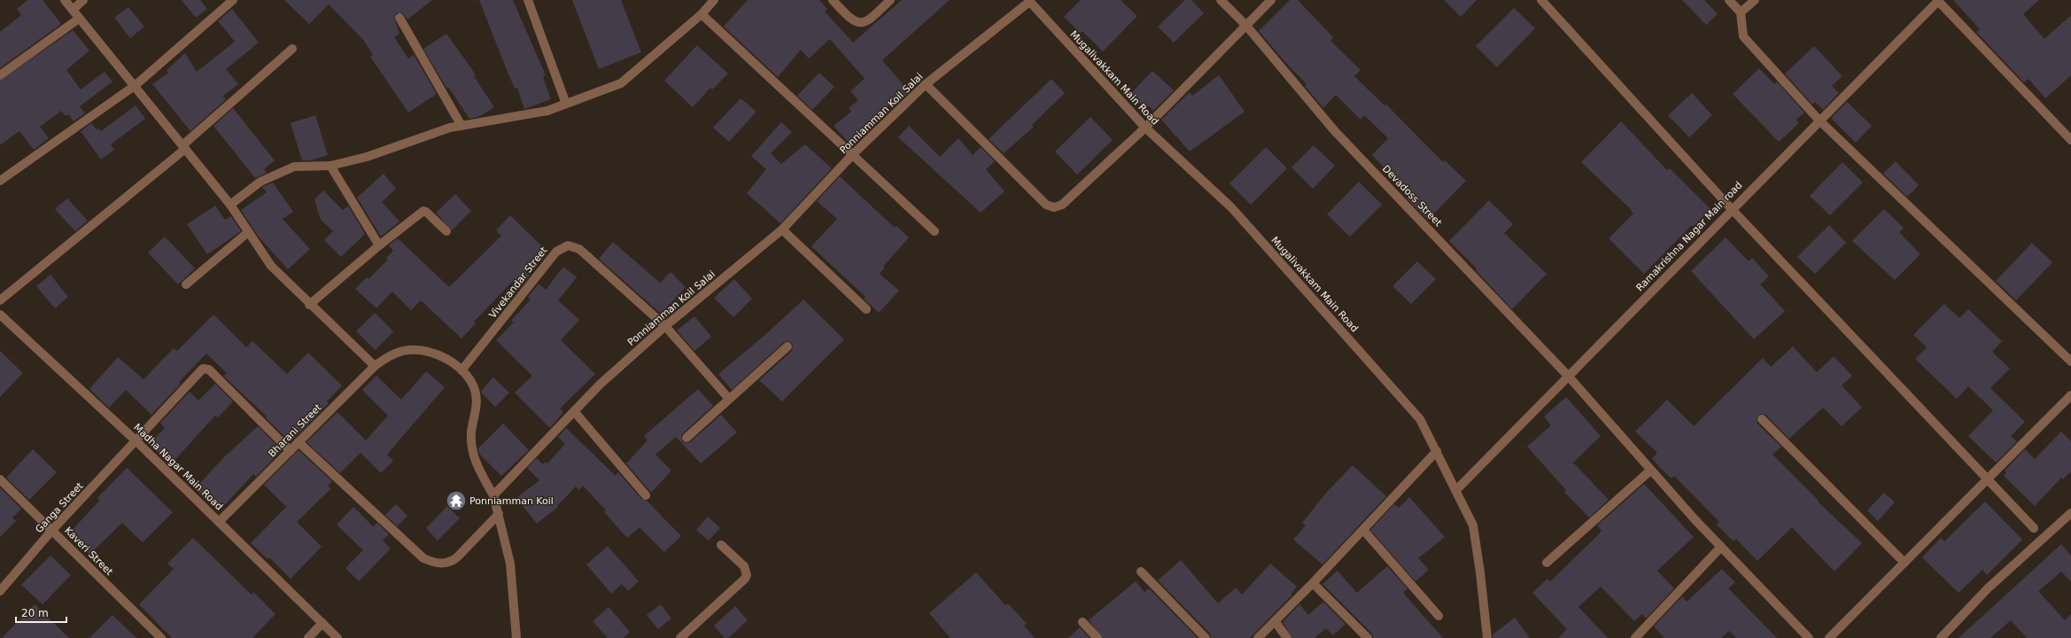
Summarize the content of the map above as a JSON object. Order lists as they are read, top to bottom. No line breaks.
{"streets":{"street":["Mugalivakkam Main Road","Ponniamman Koil Salai","Devadoss Street","Ramakrishna Nagar Main road","Vivekandar Street","Bharani Street","Madha Nagar Main Road","Ganga Street","Kaveri Street"]},"crossings":[["Mugalivakkam Main Road","Ponniamman Koil Salai"],["Mugalivakkam Main Road","Ramakrishna Nagar Main road"],["Ponniamman Koil Salai","Vivekandar Street"],["Devadoss Street","Ramakrishna Nagar Main road"],["Vivekandar Street","Bharani Street"],["Bharani Street","Madha Nagar Main Road"],["Bharani Street","Ganga Street"],["Madha Nagar Main Road","Ganga Street"],["Ganga Street","Kaveri Street"]],"places":{"temple":["Ponniamman Koil"]},"scale_bar":"20 m"}
